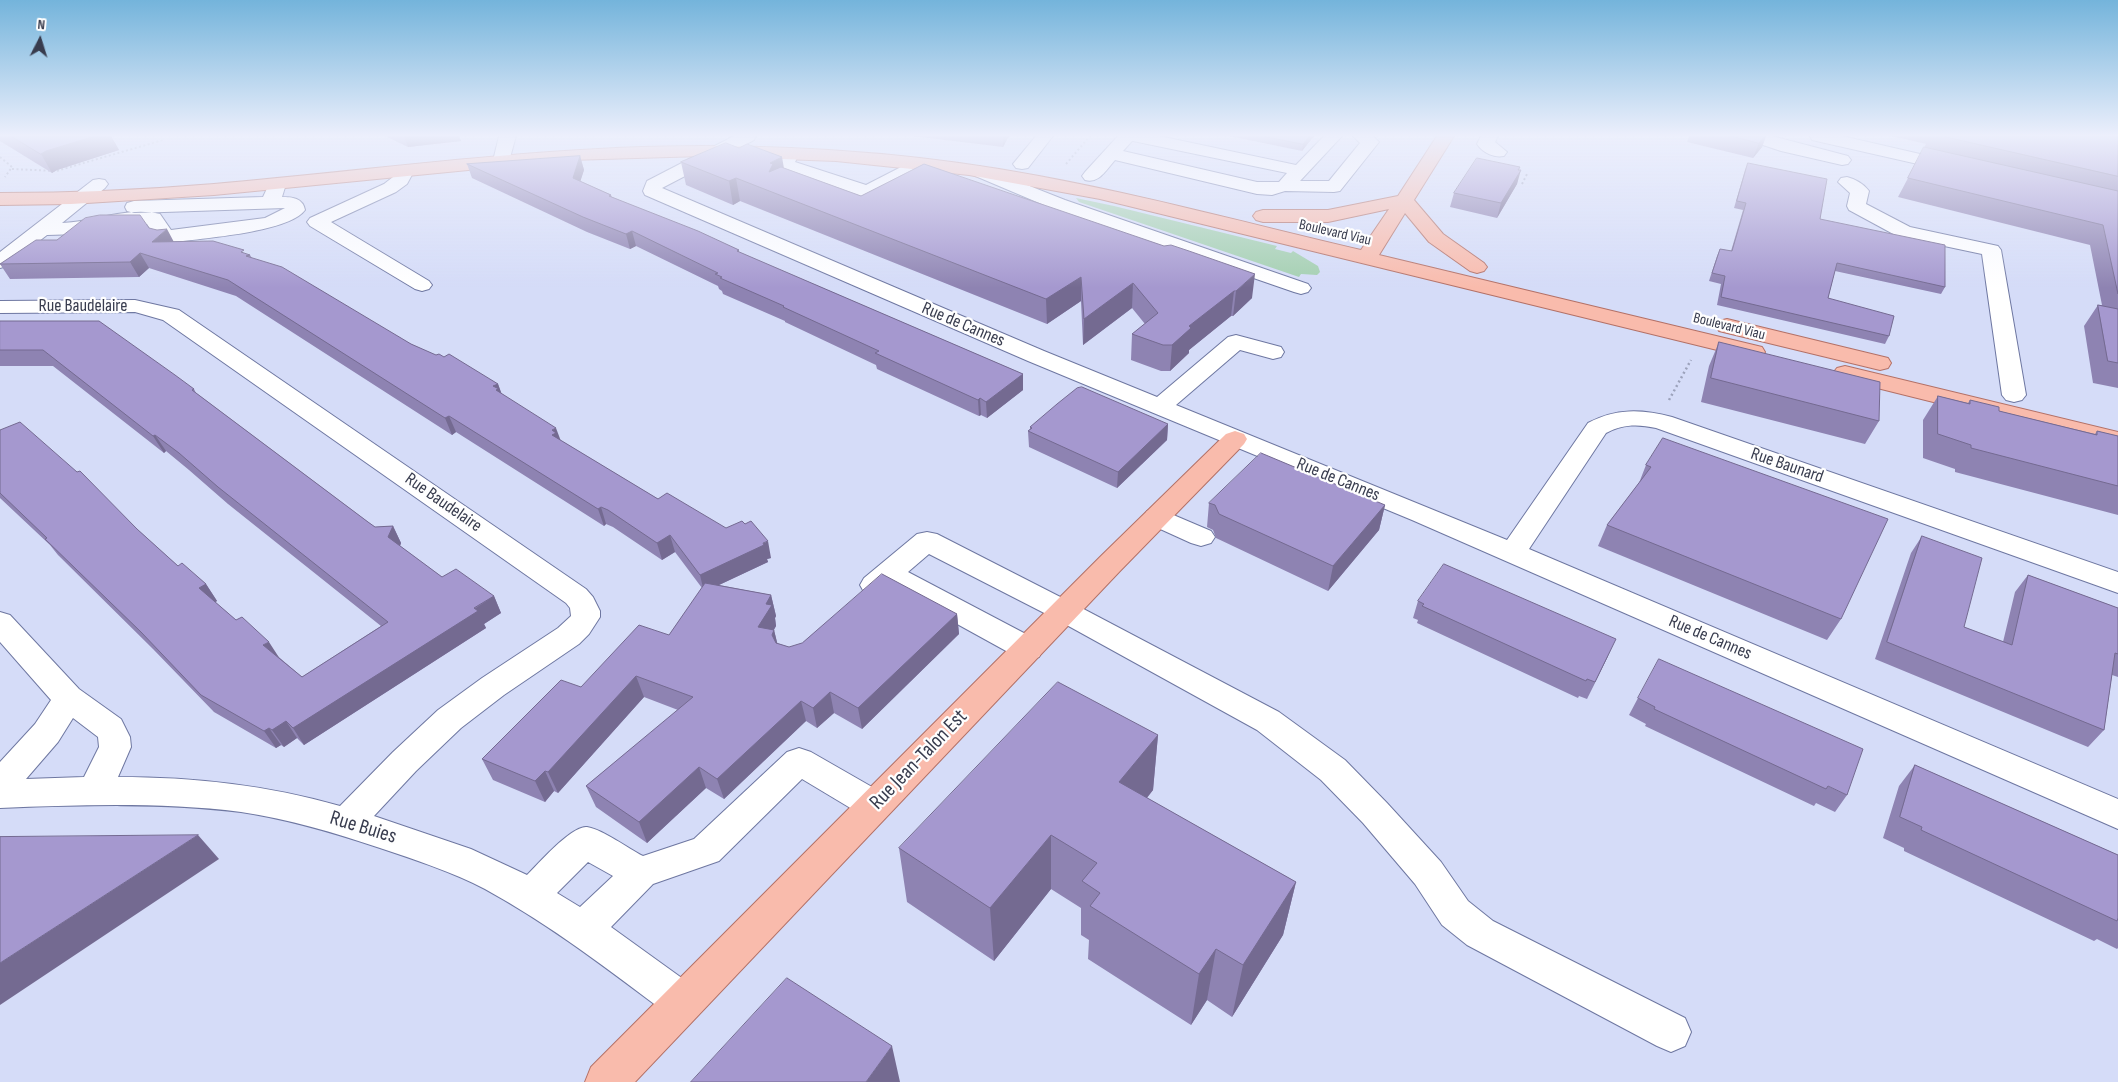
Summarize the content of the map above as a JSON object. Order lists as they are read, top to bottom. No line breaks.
{"streets":{"main road":["Boulevard Viau","Rue Jean-Talon Est"],"street":["Rue Baudelaire","Rue de Cannes","Rue Baunard","Rue Buies"]},"crossings":[["Rue Baudelaire","Rue Buies"],["Rue de Cannes","Rue Baunard"],["Rue de Cannes","Rue Jean-Talon Est"],["Rue Jean-Talon Est","Rue Buies"]],"north":"top"}
